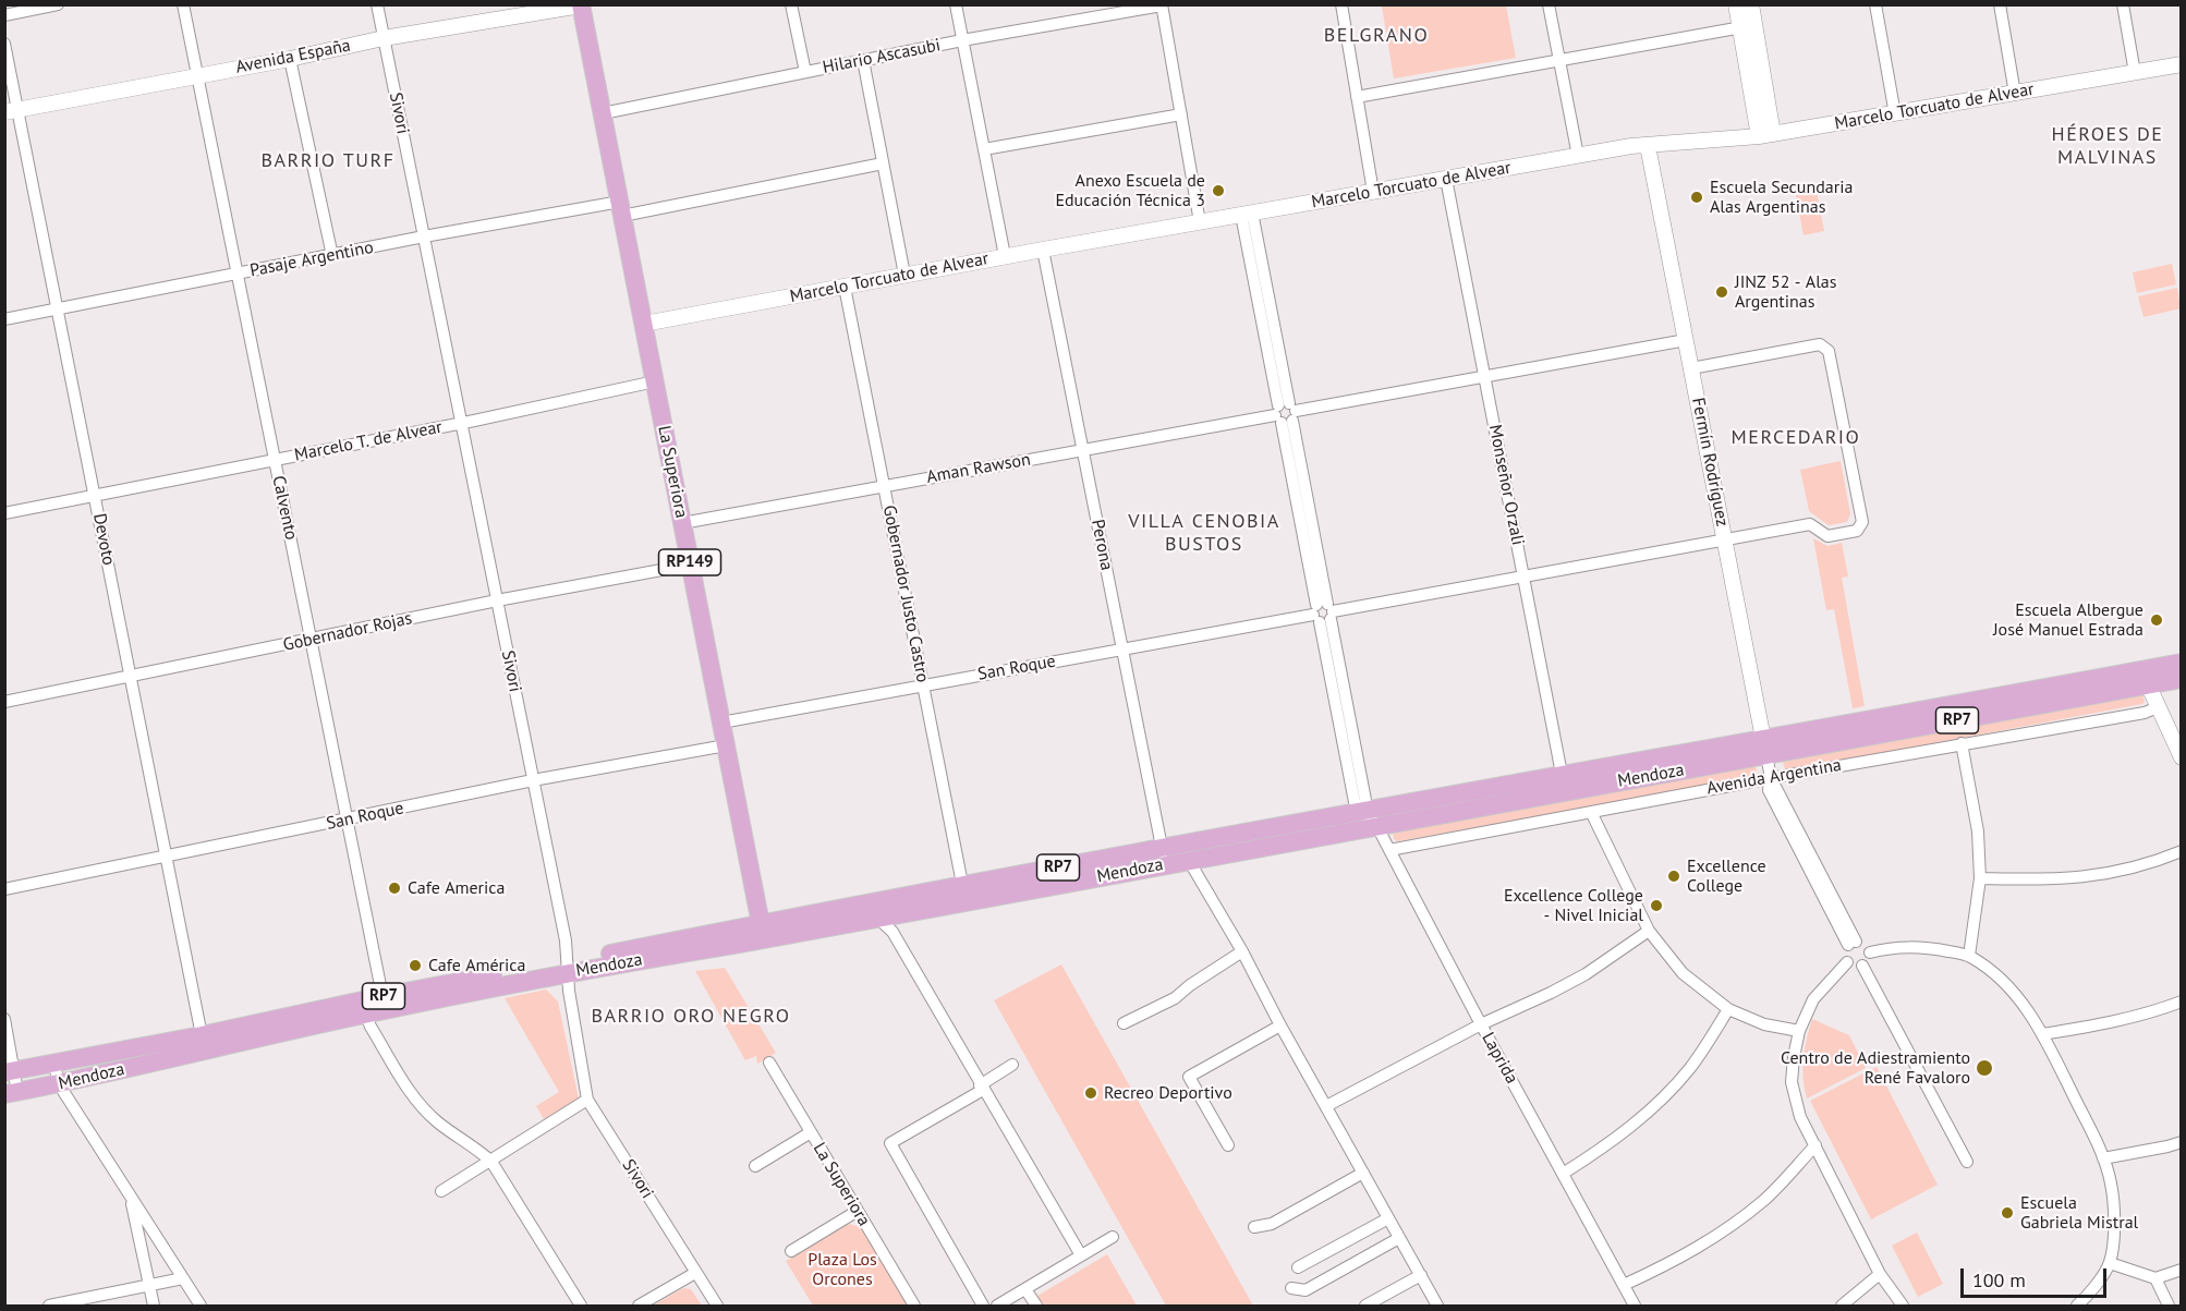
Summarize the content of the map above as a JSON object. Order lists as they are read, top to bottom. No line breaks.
{"streets":{"main road":["La Superiora","RP149","RP7","Mendoza"],"street":["Avenida España","Hilario Ascasubi","Marcelo Torcuato de Alvear","Sivori","Pasaje Argentino","Marcelo T. de Alvear","Fermín Rodríguez","Aman Rawson","Monseñor Orzali","Calvento","Devoto","Perona","Gobernador Justo Castro","Gobernador Rojas","San Roque","Avenida Argentina","Laprida"]},"crossings":[["Avenida España","Sivori"],["Avenida España","La Superiora"],["Avenida España","Calvento"],["Avenida España","Devoto"],["Hilario Ascasubi","La Superiora"],["Marcelo Torcuato de Alvear","Fermín Rodríguez"],["Marcelo Torcuato de Alvear","La Superiora"],["Marcelo Torcuato de Alvear","Monseñor Orzali"],["Marcelo Torcuato de Alvear","Perona"],["Marcelo Torcuato de Alvear","Gobernador Justo Castro"],["Marcelo Torcuato de Alvear","Laprida"],["Sivori","Pasaje Argentino"],["Sivori","Marcelo T. de Alvear"],["Sivori","Gobernador Rojas"],["Sivori","San Roque"],["Sivori","Mendoza"],["Pasaje Argentino","La Superiora"],["Pasaje Argentino","Calvento"],["Pasaje Argentino","Devoto"],["Marcelo T. de Alvear","La Superiora"],["Marcelo T. de Alvear","Calvento"],["Marcelo T. de Alvear","Devoto"],["Fermín Rodríguez","Aman Rawson"],["Fermín Rodríguez","San Roque"],["Fermín Rodríguez","Mendoza"],["Fermín Rodríguez","Avenida Argentina"],["Aman Rawson","La Superiora"],["Aman Rawson","Monseñor Orzali"],["Aman Rawson","Perona"],["Aman Rawson","Gobernador Justo Castro"],["Aman Rawson","Laprida"],["La Superiora","Gobernador Rojas"],["La Superiora","San Roque"],["La Superiora","Mendoza"],["Monseñor Orzali","San Roque"],["Monseñor Orzali","Mendoza"],["Calvento","Gobernador Rojas"],["Calvento","San Roque"],["Calvento","Mendoza"],["Devoto","Gobernador Rojas"],["Devoto","San Roque"],["Devoto","Mendoza"],["Perona","San Roque"],["Perona","Mendoza"],["Gobernador Justo Castro","San Roque"],["Gobernador Justo Castro","Mendoza"],["San Roque","Laprida"],["Mendoza","Laprida"],["Avenida Argentina","Laprida"]],"districts":["BELGRANO","HÉROES DE MALVINAS","BARRIO TURF","MERCEDARIO","VILLA CENOBIA BUSTOS","BARRIO ORO NEGRO"],"parks":["Plaza Los Orcones"],"places":["Anexo Escuela de Educación Técnica 3","Escuela Secundaria Alas Argentinas","JINZ 52 - Alas Argentinas","Escuela Albergue José Manuel Estrada","Excellence College","Cafe America","Excellence College - Nivel Inicial","Cafe América","Centro de Adiestramiento René Favaloro","Recreo Deportivo","Escuela Gabriela Mistral"],"scale_bar":"100 m"}
